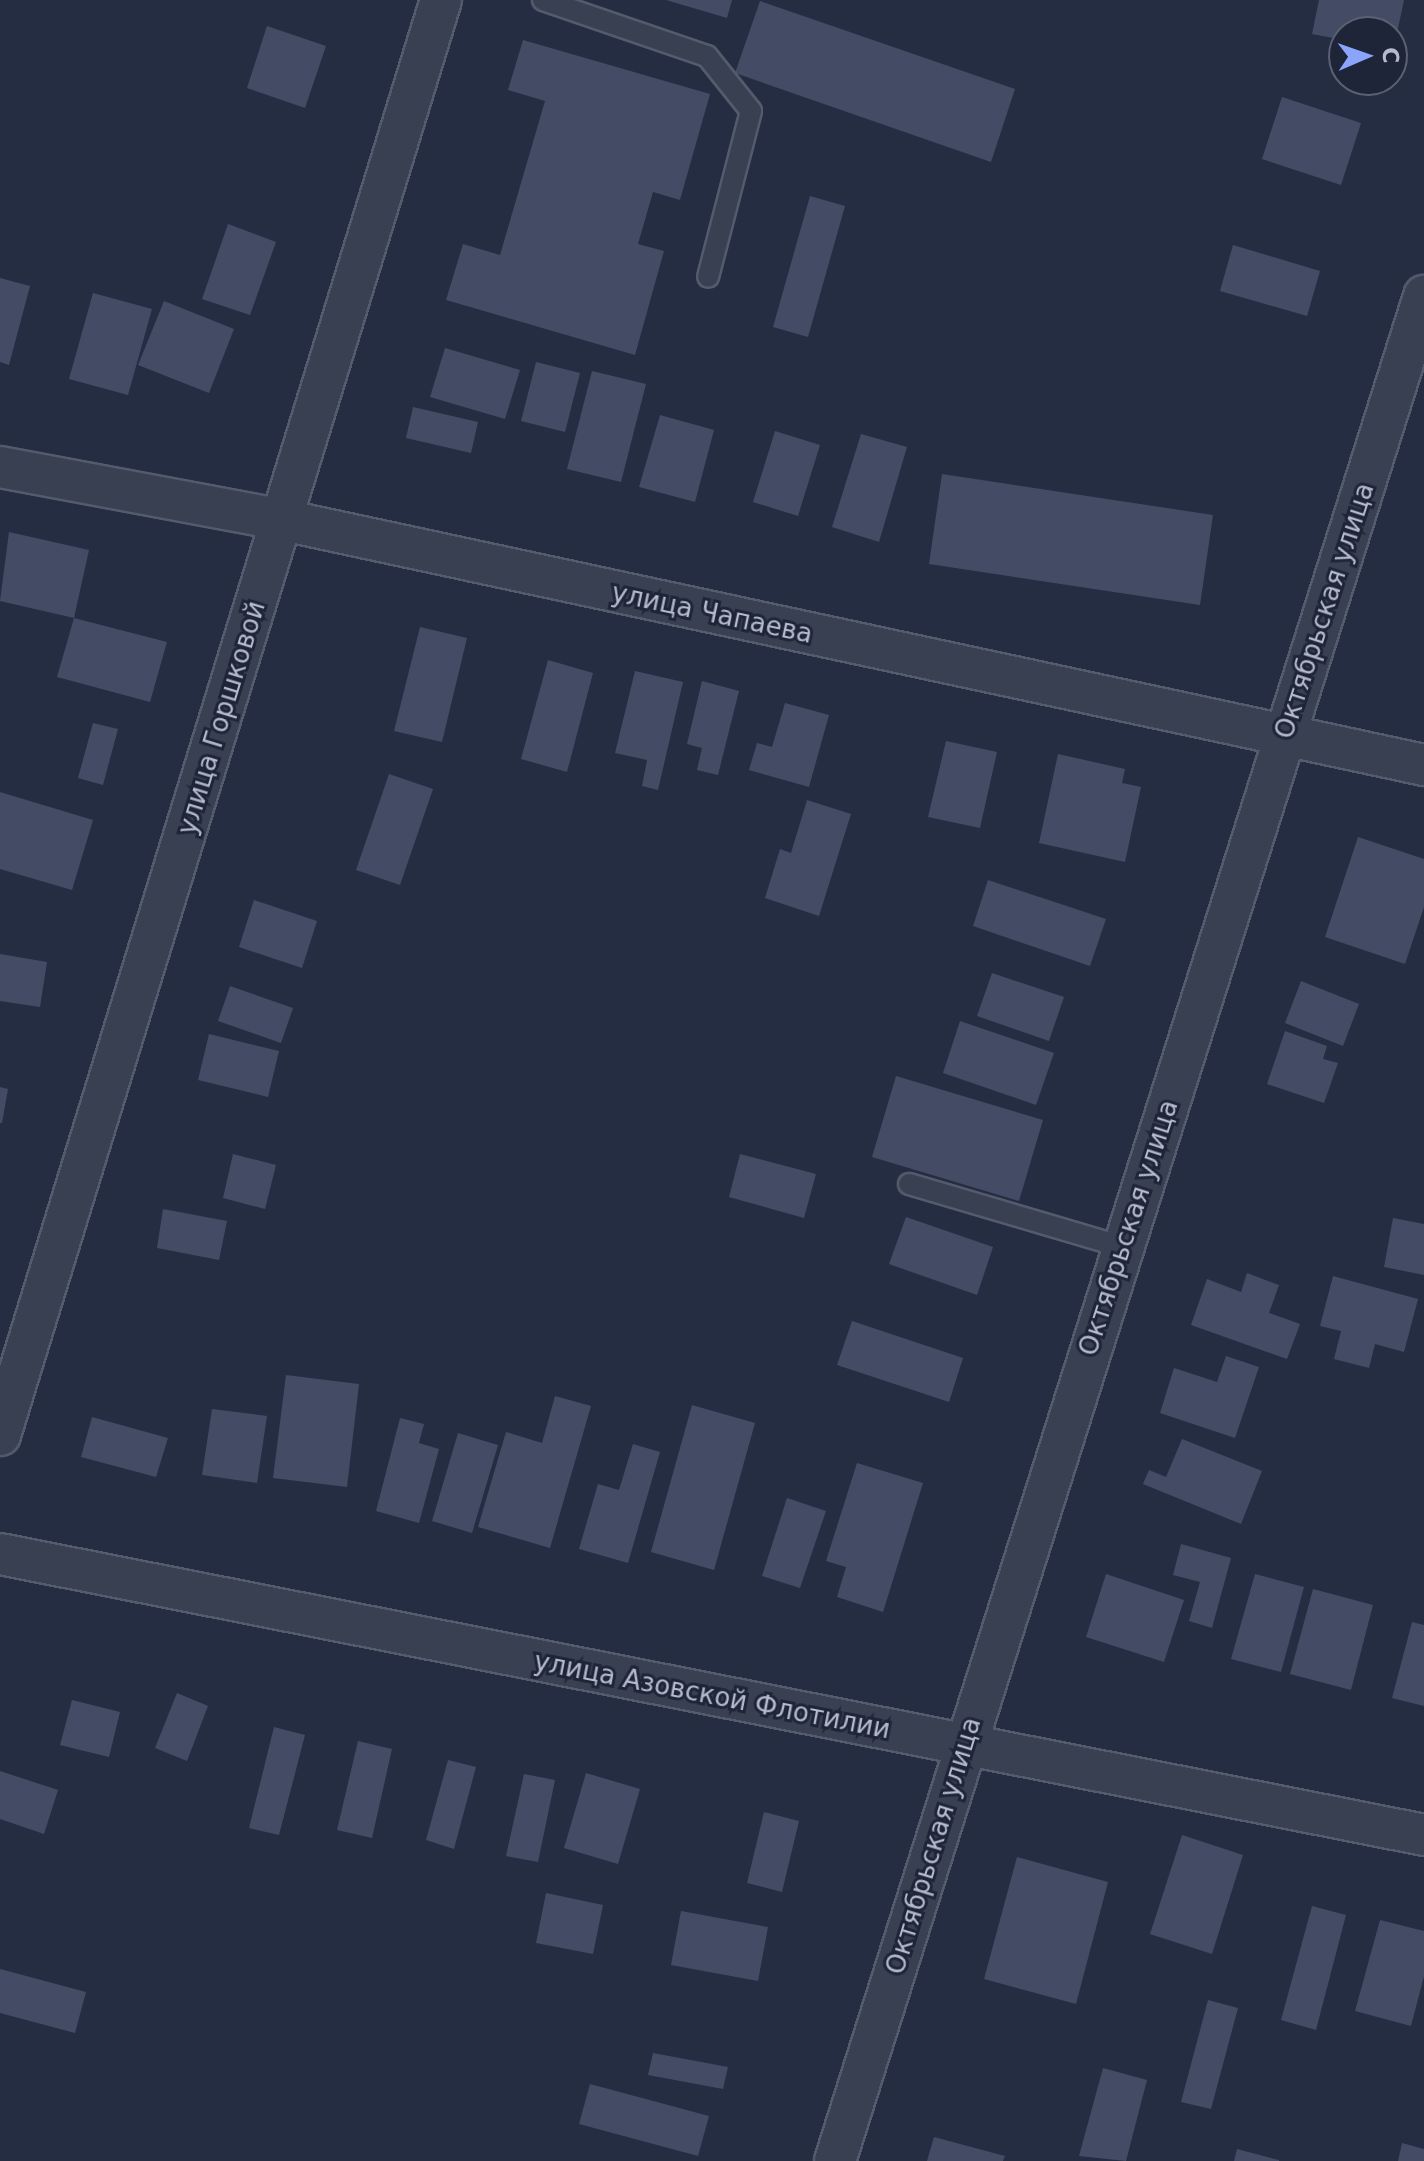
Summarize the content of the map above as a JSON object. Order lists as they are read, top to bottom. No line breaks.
{"streets":{"street":["Октябрьская улица","улица Чапаева","улица Горшковой","улица Азовской Флотилии"]},"crossings":[["Октябрьская улица","улица Чапаева"],["Октябрьская улица","улица Азовской Флотилии"],["улица Чапаева","улица Горшковой"]],"north":"right"}
